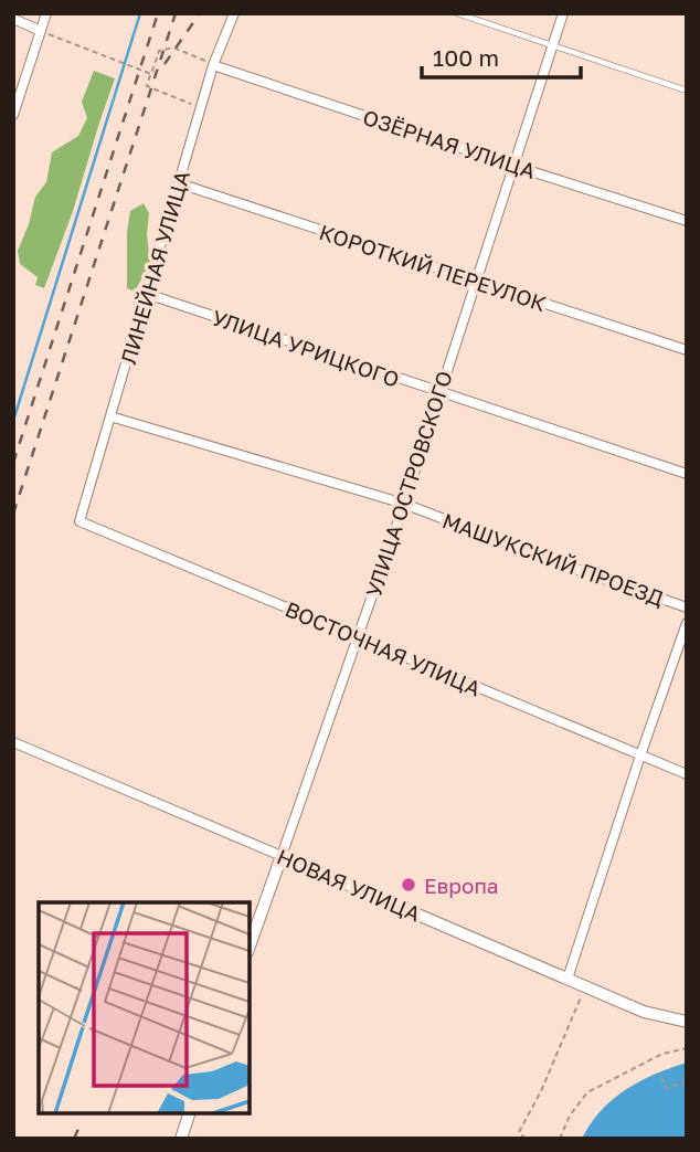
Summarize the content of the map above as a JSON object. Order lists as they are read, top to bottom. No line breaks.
{"streets":{"street":["ОЗЁРНАЯ УЛИЦА","ЛИНЕЙНАЯ УЛИЦА","КОРОТКИЙ ПЕРЕУЛОК","УЛИЦА УРИЦКОГО","УЛИЦА ОСТРОВСКОГО","МАШУКСКИЙ ПРОЕЗД","ВОСТОЧНАЯ УЛИЦА","НОВАЯ УЛИЦА"]},"crossings":[["ОЗЁРНАЯ УЛИЦА","ЛИНЕЙНАЯ УЛИЦА"],["ОЗЁРНАЯ УЛИЦА","УЛИЦА ОСТРОВСКОГО"],["ЛИНЕЙНАЯ УЛИЦА","КОРОТКИЙ ПЕРЕУЛОК"],["ЛИНЕЙНАЯ УЛИЦА","УЛИЦА УРИЦКОГО"],["ЛИНЕЙНАЯ УЛИЦА","МАШУКСКИЙ ПРОЕЗД"],["ЛИНЕЙНАЯ УЛИЦА","ВОСТОЧНАЯ УЛИЦА"],["КОРОТКИЙ ПЕРЕУЛОК","УЛИЦА ОСТРОВСКОГО"],["УЛИЦА УРИЦКОГО","УЛИЦА ОСТРОВСКОГО"],["УЛИЦА ОСТРОВСКОГО","МАШУКСКИЙ ПРОЕЗД"],["УЛИЦА ОСТРОВСКОГО","ВОСТОЧНАЯ УЛИЦА"],["УЛИЦА ОСТРОВСКОГО","НОВАЯ УЛИЦА"]],"places":["Европа"],"scale_bar":"100 m"}
